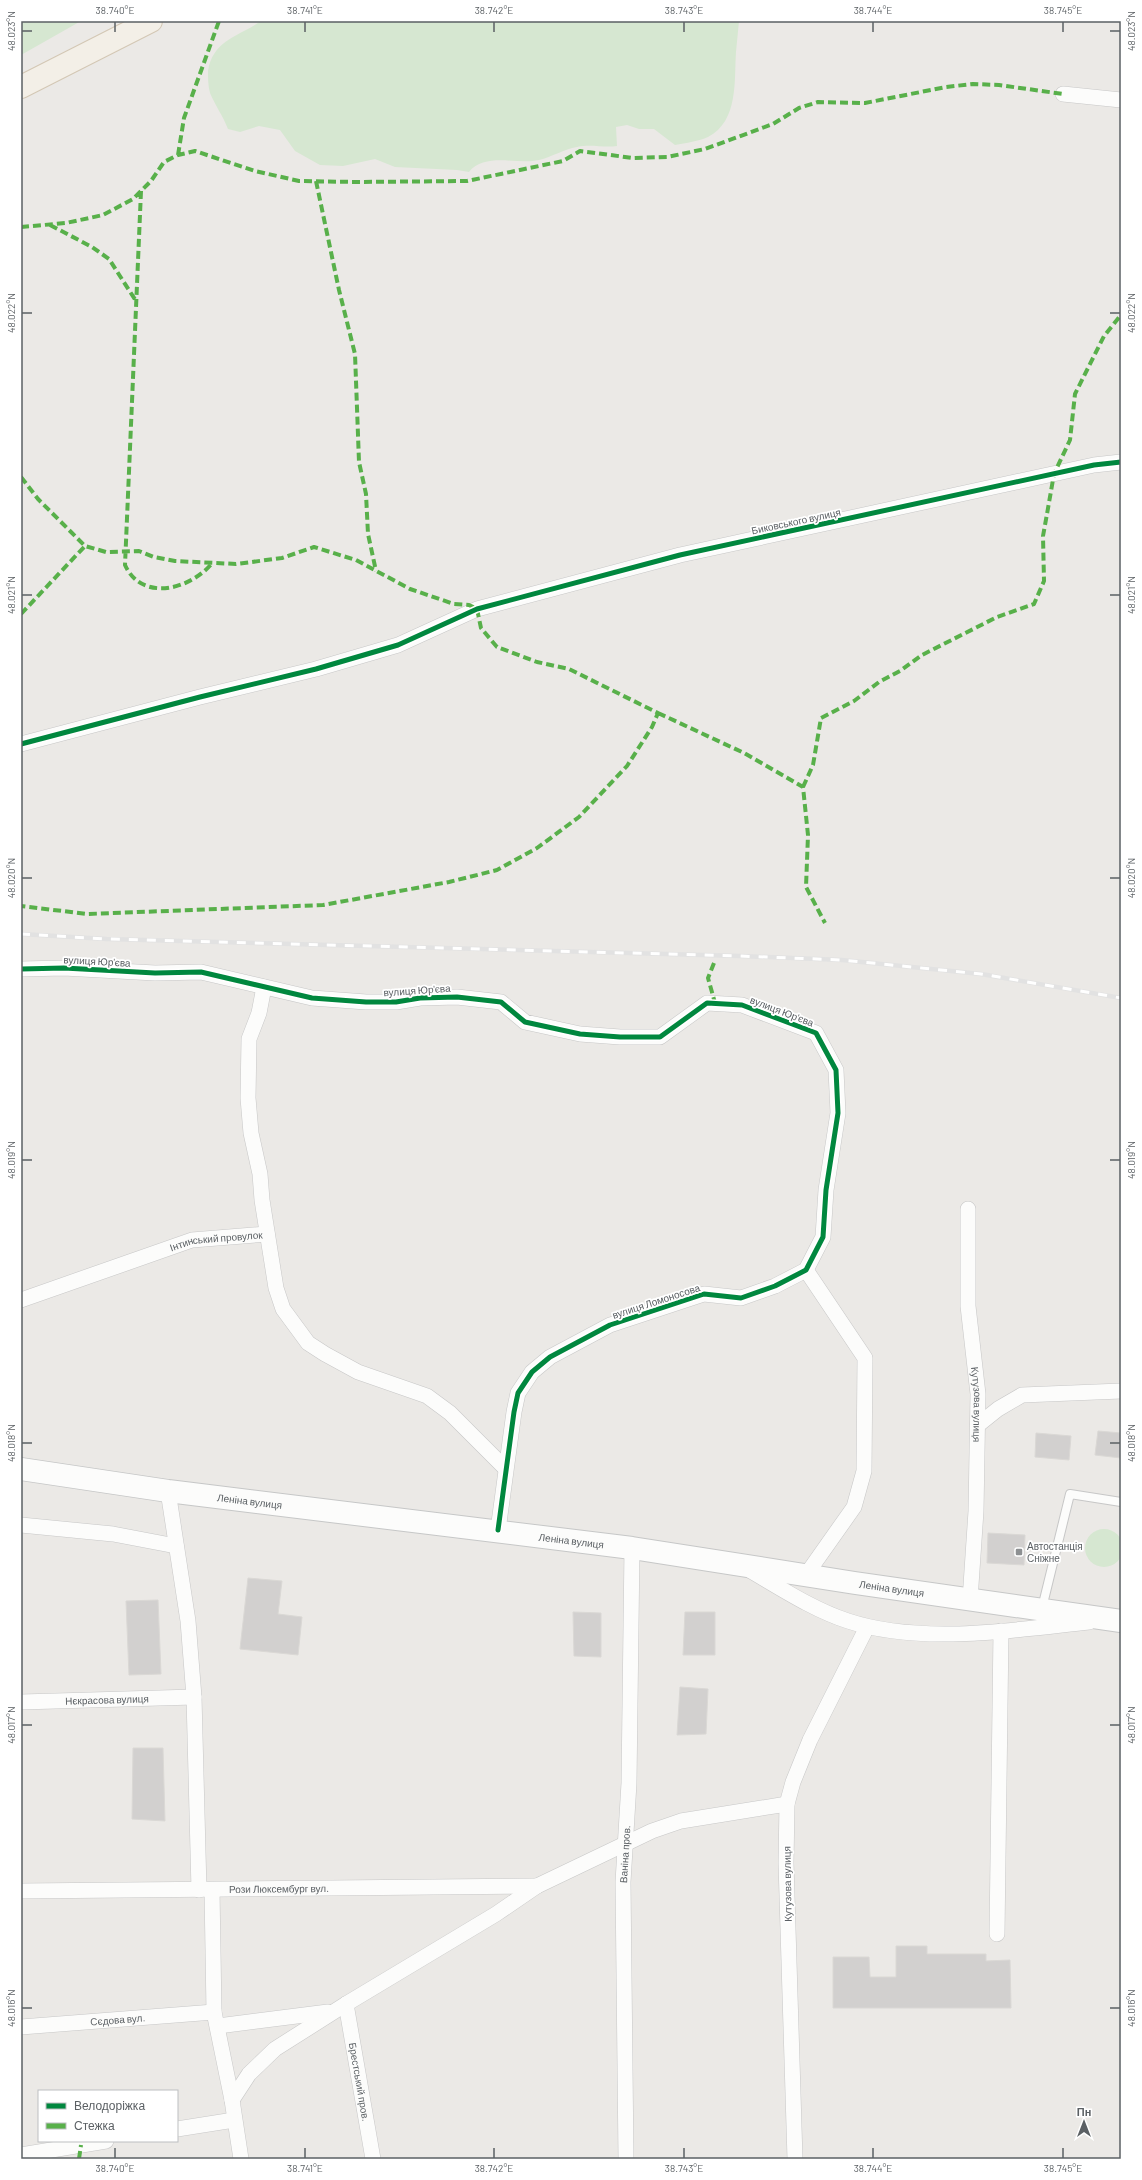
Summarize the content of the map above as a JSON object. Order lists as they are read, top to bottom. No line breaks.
{"streets":{"main road":["Леніна вулиця"],"street":["Биковського вулиця","вулиця Юр'єва","Інтинський провулок","вулиця Ломоносова","Кутузова вулиця","Нєкрасова вулиця","Ваніна пров.","Рози Люксембург вул.","Сєдова вул.","Брестський пров."]},"crossings":[["вулиця Юр'єва","Інтинський провулок"],["вулиця Юр'єва","вулиця Ломоносова"],["вулиця Ломоносова","Леніна вулиця"],["Кутузова вулиця","Леніна вулиця"],["Леніна вулиця","Ваніна пров."]],"places":{"transit":["Автостанція Сніжне"]},"legend":["Велодоріжка","Стежка"],"north":"top","coordinates":["38.740°E","38.741°E","38.742°E","38.743°E","38.744°E","38.745°E","48.023°N","48.022°N","48.021°N","48.020°N","48.019°N","48.018°N","48.017°N","48.016°N"]}
